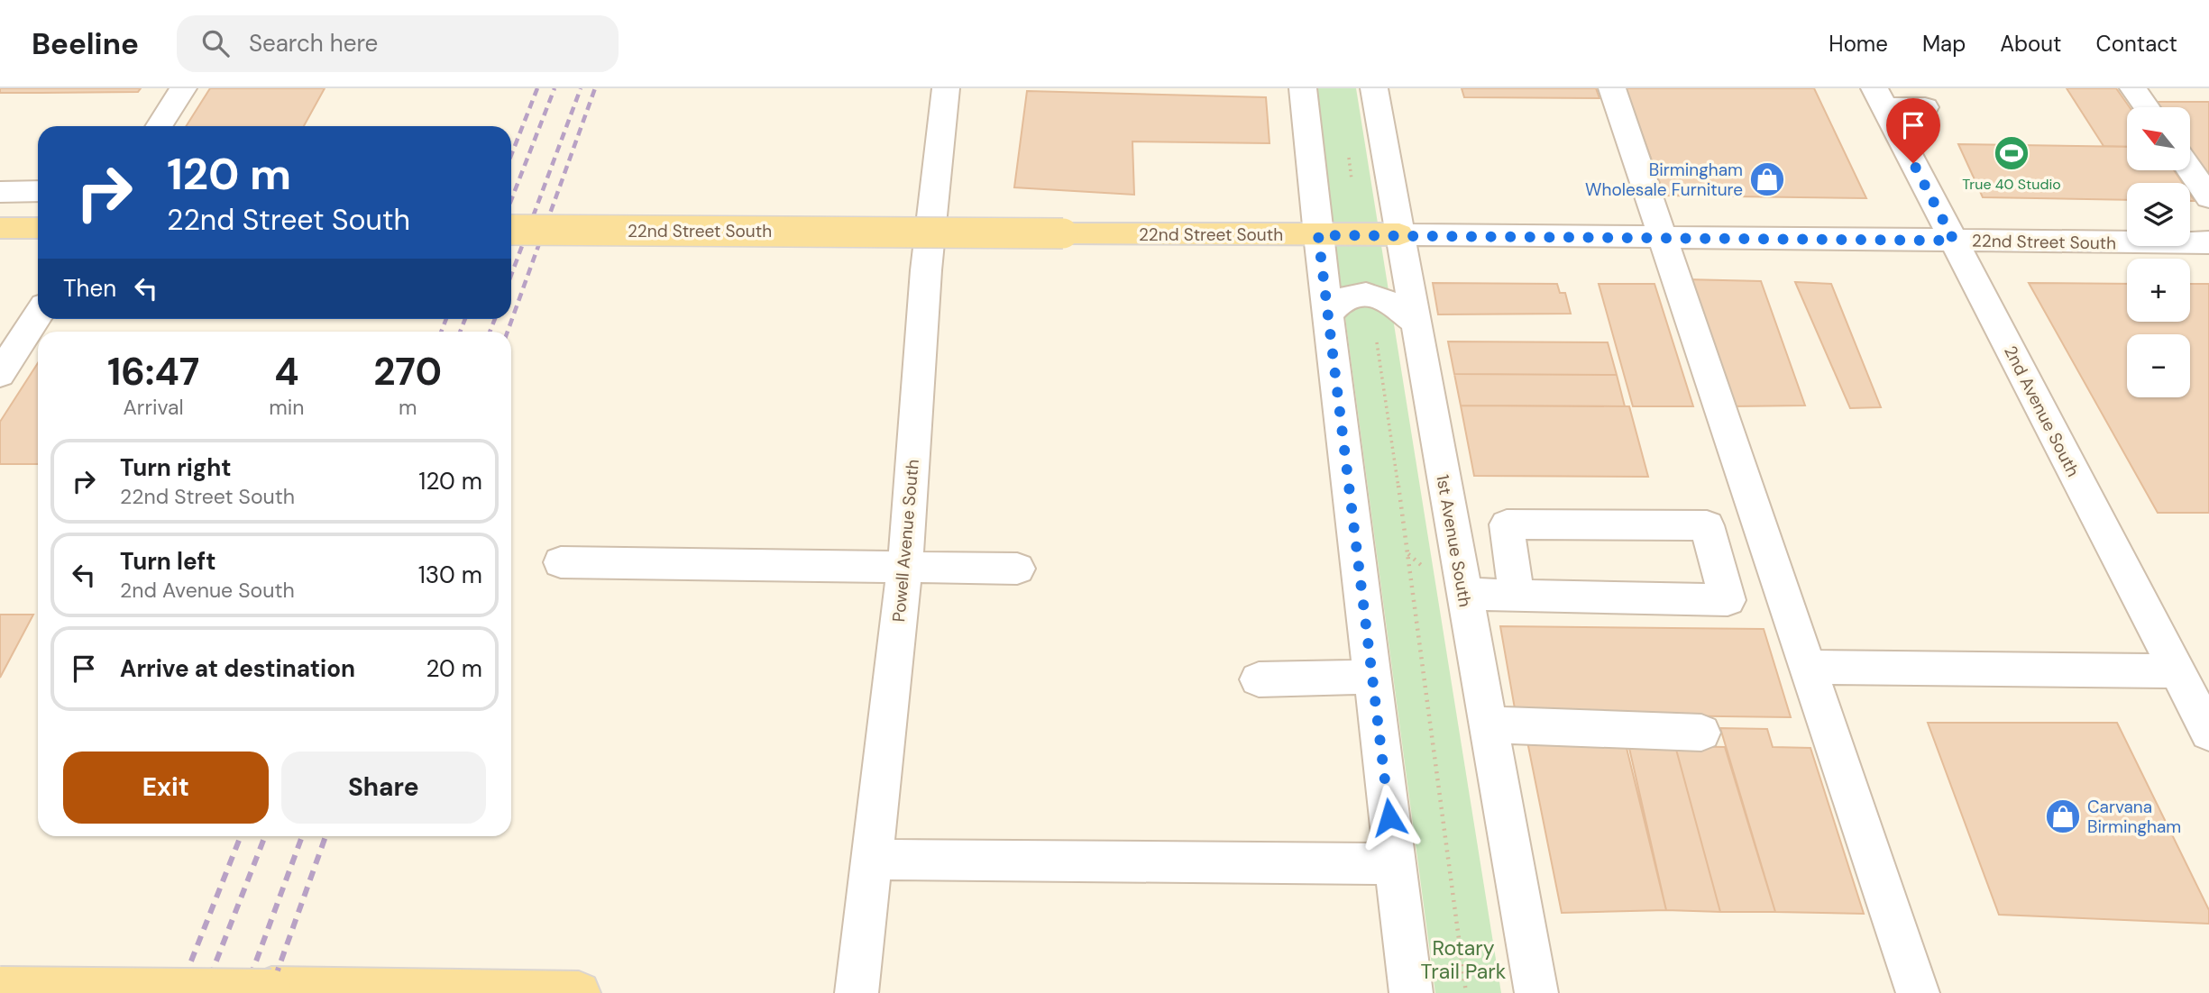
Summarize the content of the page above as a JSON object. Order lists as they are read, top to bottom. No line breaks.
{"streets":{"main road":["22nd Street South"],"street":["2nd Avenue South","Powell Avenue South","1st Avenue South"]},"crossings":[["22nd Street South","2nd Avenue South"],["22nd Street South","1st Avenue South"]],"parks":["Rotary Trail Park"],"places":{"sports":["True 40 Studio"],"shop":["Birmingham Wholesale Furniture","Carvana Birmingham"]},"north":"top left","page":{"header":"Beeline","search":"Search here","nav":["Home","Map","About","Contact"],"map_buttons":["+","−"],"turn":["120 m","22nd Street South"],"then":"Then","eta":["16:47","Arrival","4","min","270","m"],"list":[{"name":"Turn right","note":"22nd Street South","value":"120 m"},{"name":"Turn left","note":"2nd Avenue South","value":"130 m"},{"name":"Arrive at destination","value":"20 m"}],"buttons":["Exit","Share"]}}
